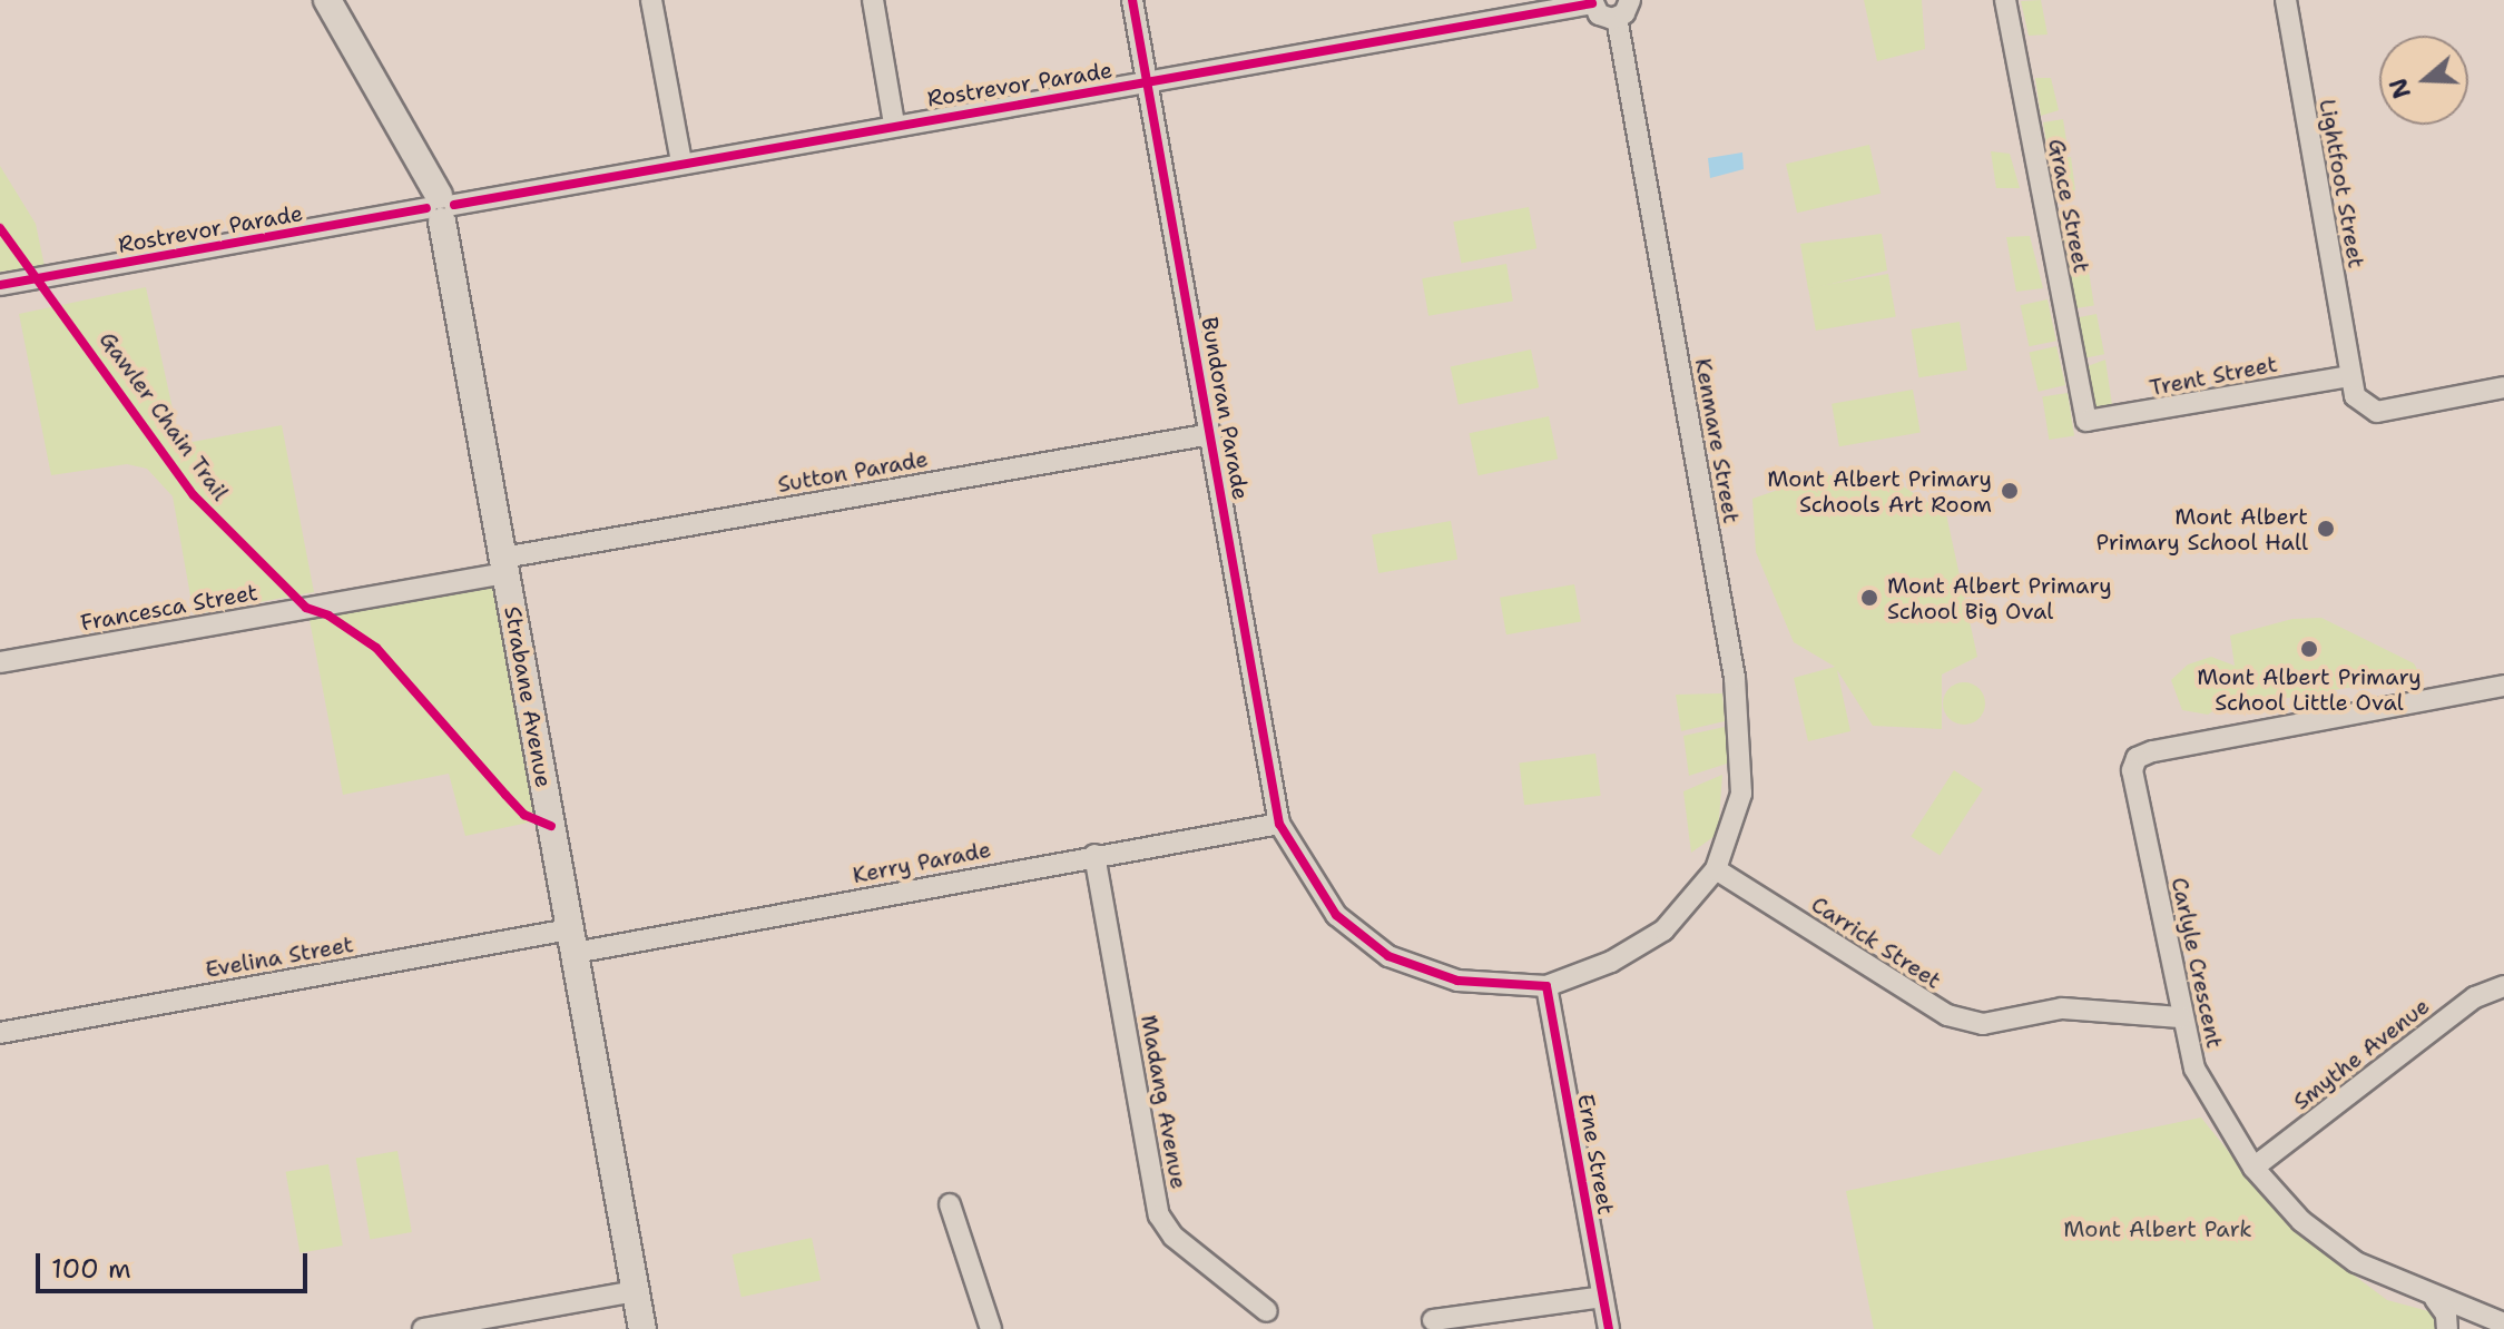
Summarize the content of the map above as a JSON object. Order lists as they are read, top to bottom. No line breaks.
{"streets":{"street":["Rostrevor Parade","Lightfoot Street","Grace Street","Trent Street","Bundoran Parade","Kenmare Street","Sutton Parade","Francesca Street","Strabane Avenue","Kerry Parade","Carrick Street","Evelina Street","Carlyle Crescent","Smythe Avenue","Madang Avenue","Erne Street"],"cycle path":["Gawler Chain Trail"]},"crossings":[["Rostrevor Parade","Bundoran Parade"],["Rostrevor Parade","Strabane Avenue"],["Lightfoot Street","Trent Street"],["Grace Street","Trent Street"],["Bundoran Parade","Sutton Parade"],["Bundoran Parade","Kerry Parade"],["Kenmare Street","Carrick Street"],["Sutton Parade","Francesca Street"],["Sutton Parade","Strabane Avenue"],["Francesca Street","Strabane Avenue"],["Strabane Avenue","Kerry Parade"],["Strabane Avenue","Evelina Street"],["Kerry Parade","Evelina Street"],["Kerry Parade","Madang Avenue"],["Carrick Street","Carlyle Crescent"],["Carlyle Crescent","Smythe Avenue"]],"parks":["Mont Albert Park"],"places":["Mont Albert Primary Schools Art Room","Mont Albert Primary School Hall","Mont Albert Primary School Big Oval","Mont Albert Primary School Little Oval"],"scale_bar":"100 m","north":"left"}
